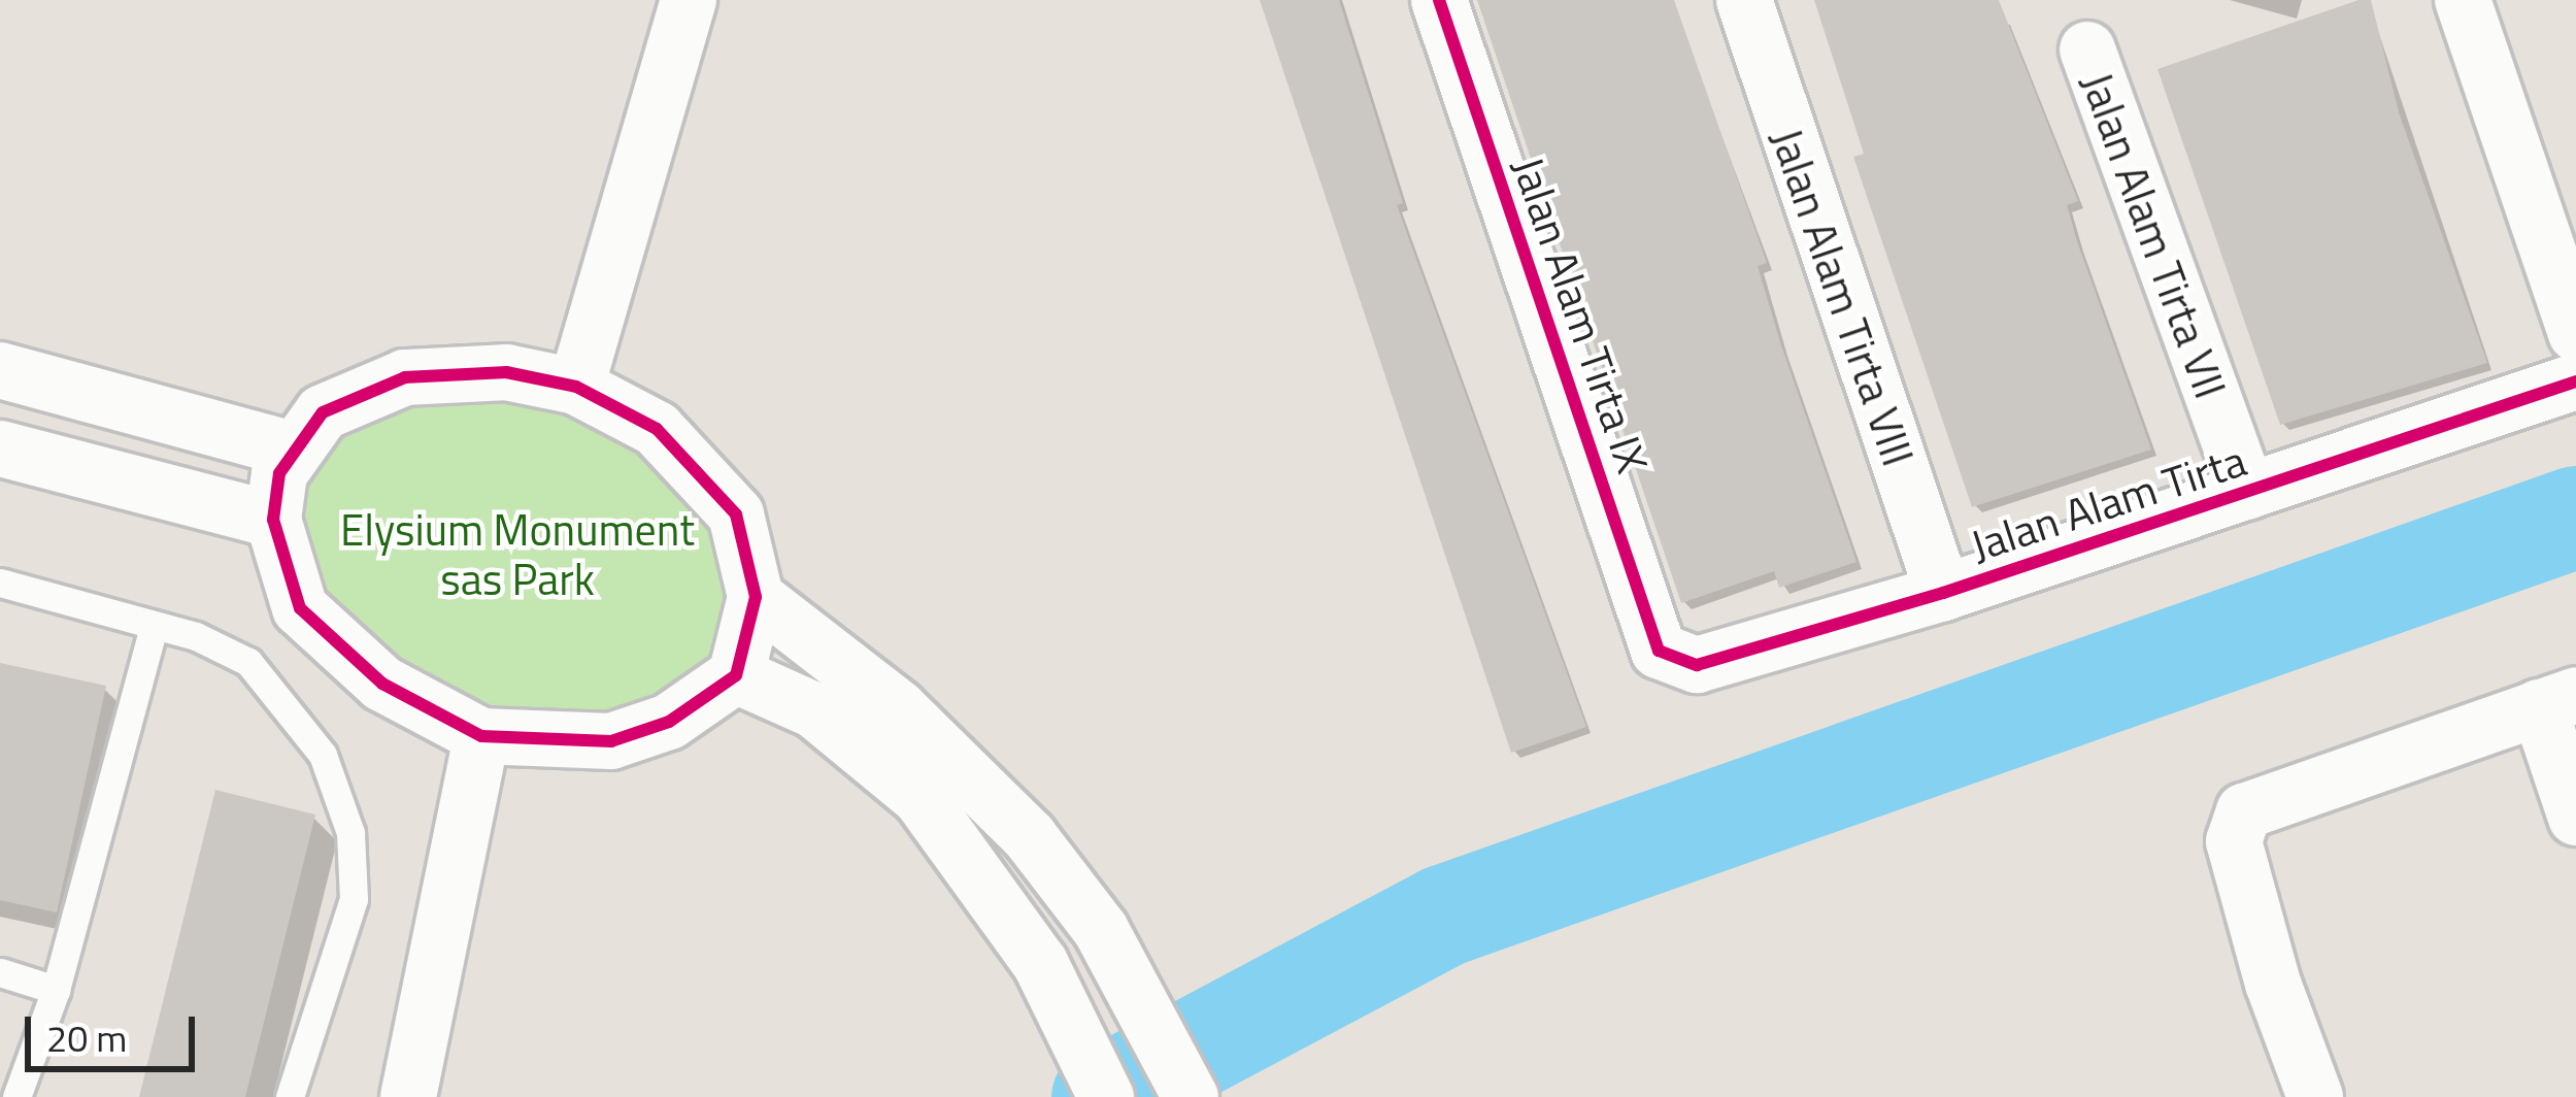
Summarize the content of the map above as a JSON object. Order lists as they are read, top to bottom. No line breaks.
{"streets":{"street":["Jalan Alam Tirta VII","Jalan Alam Tirta VIII","Jalan Alam Tirta IX","Jalan Alam Tirta"]},"crossings":[["Jalan Alam Tirta VII","Jalan Alam Tirta"],["Jalan Alam Tirta VIII","Jalan Alam Tirta"],["Jalan Alam Tirta IX","Jalan Alam Tirta"]],"parks":["Elysium Monument sas Park"],"scale_bar":"20 m"}
